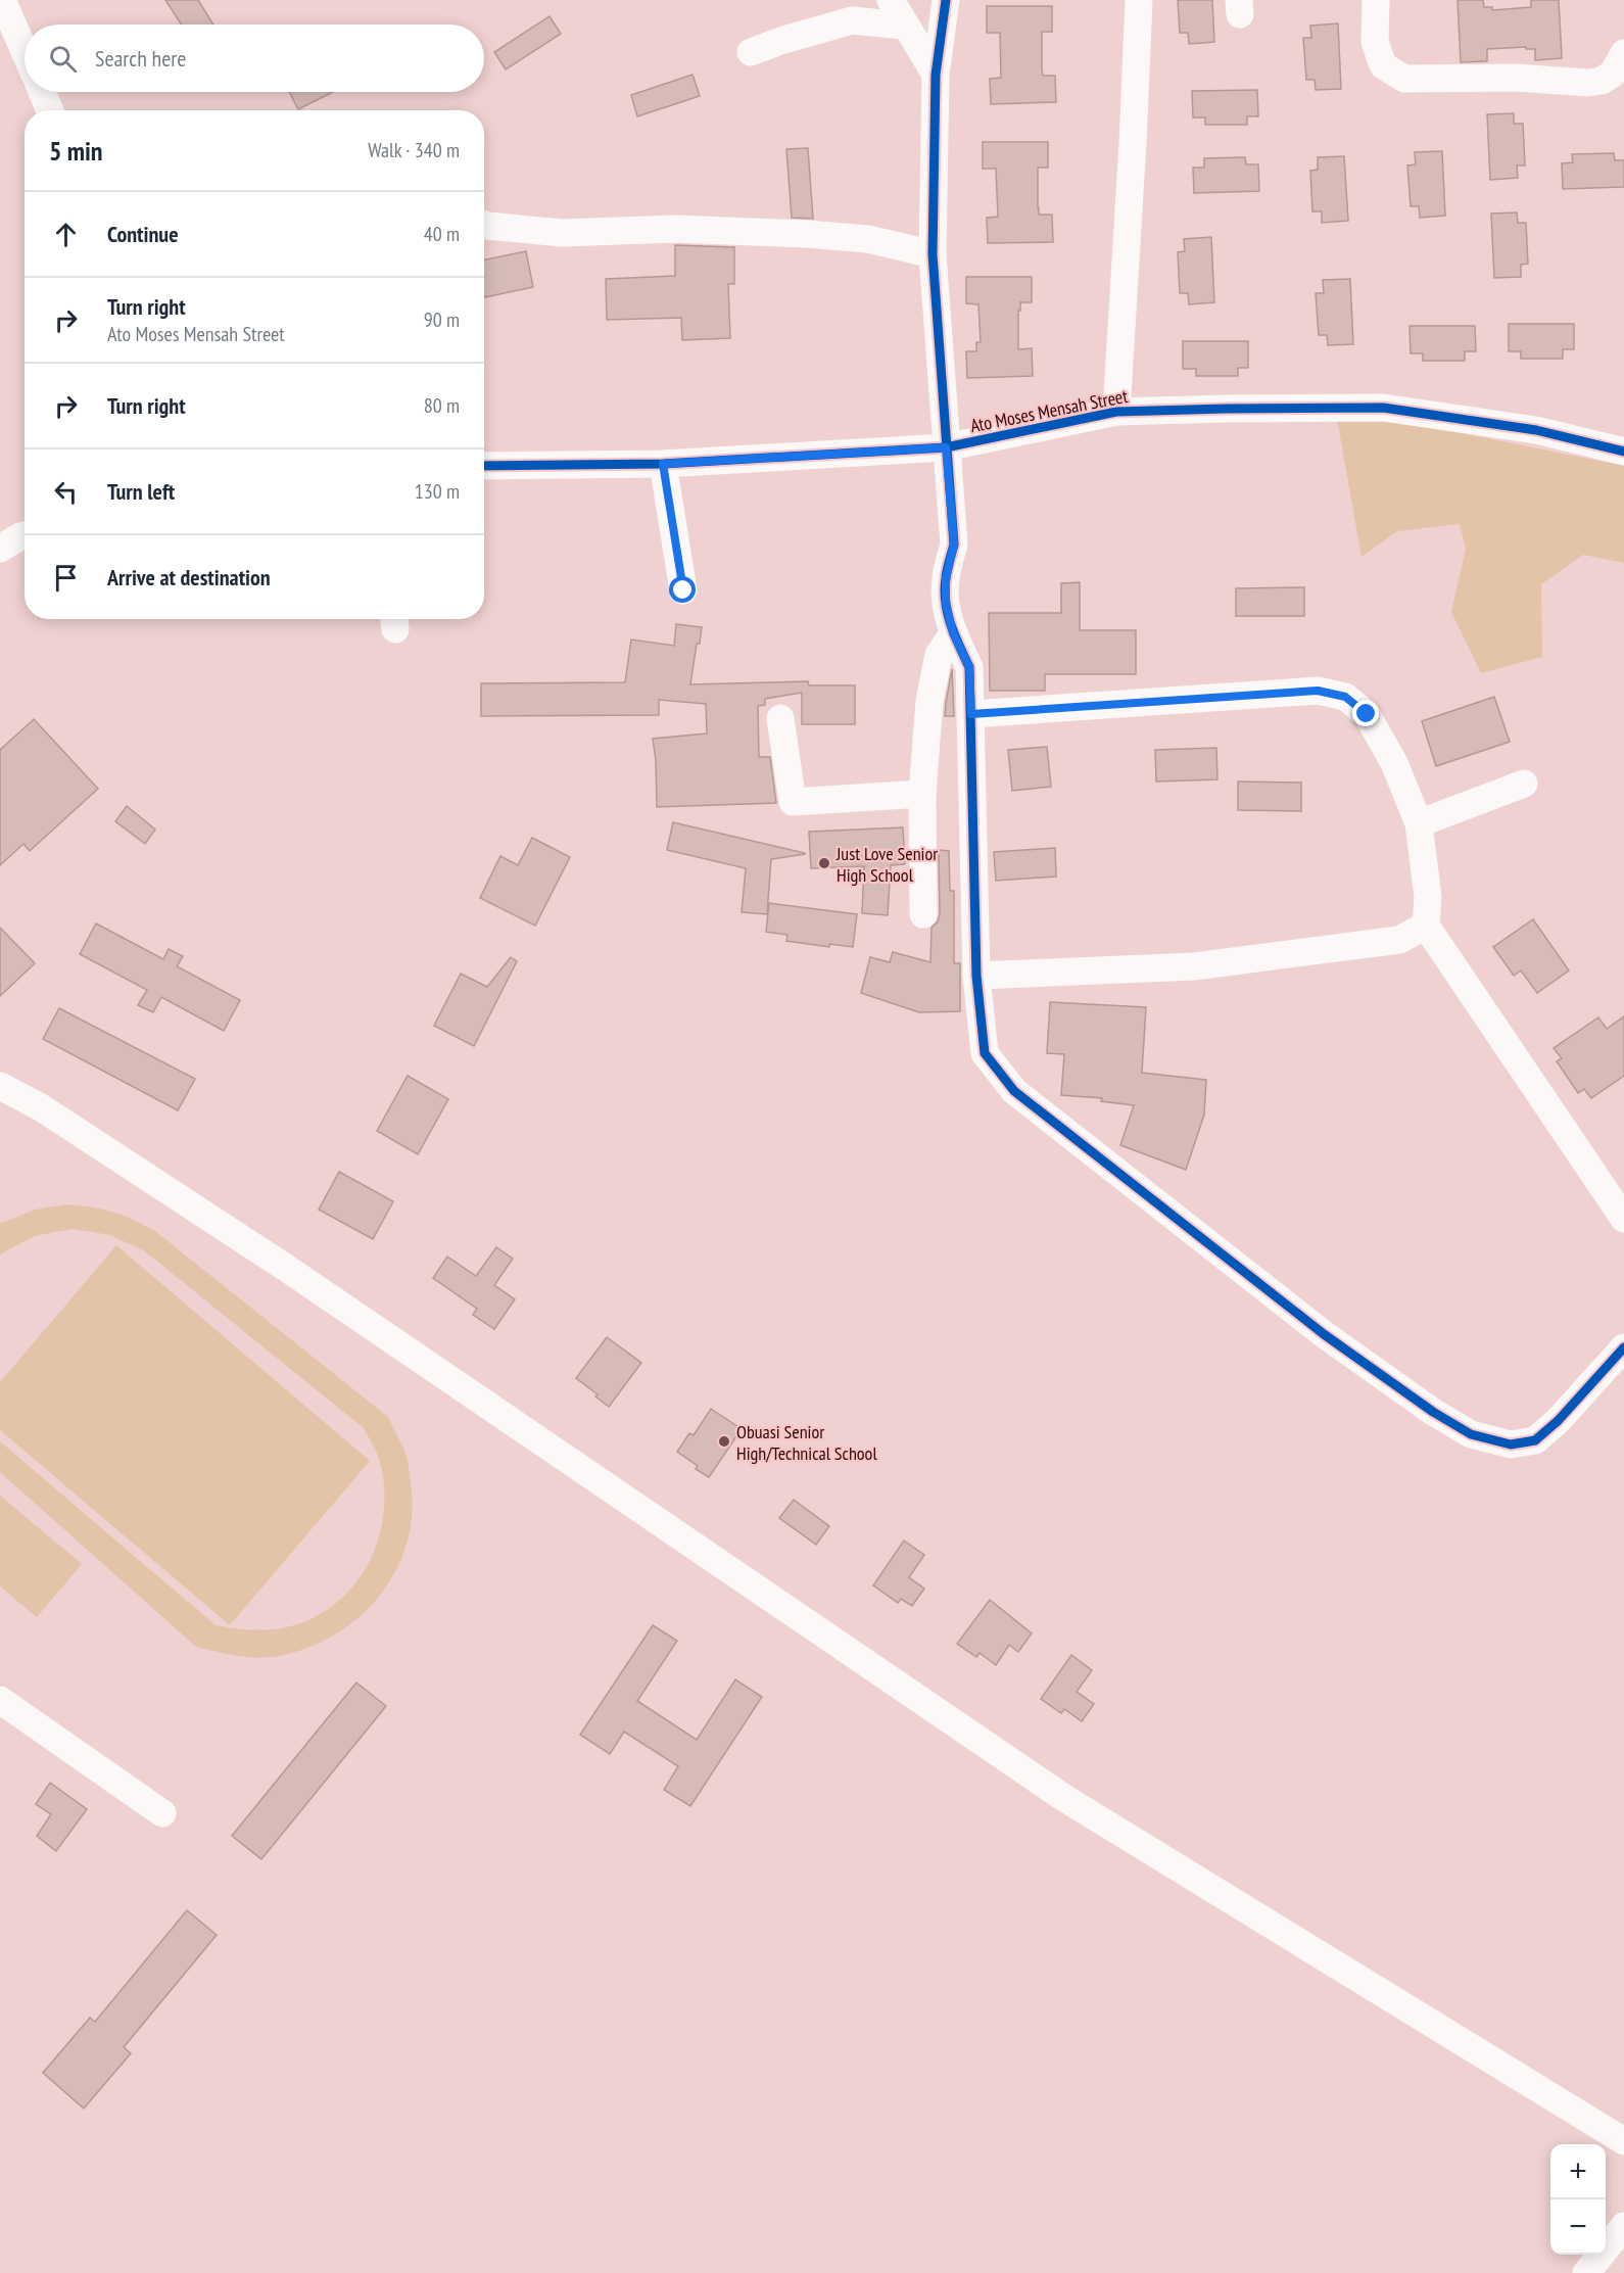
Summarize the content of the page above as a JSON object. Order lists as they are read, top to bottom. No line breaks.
{"streets":{"street":["Ato Moses Mensah Street"]},"places":["Just Love Senior High School","Obuasi Senior High/Technical School"],"page":{"search":"Search here","heading":["5 min","Walk · 340 m"],"list":[["Continue","40 m"],["Turn right","Ato Moses Mensah Street","90 m"],["Turn right","80 m"],["Turn left","130 m"],"Arrive at destination"],"map_buttons":["+","−"]}}
